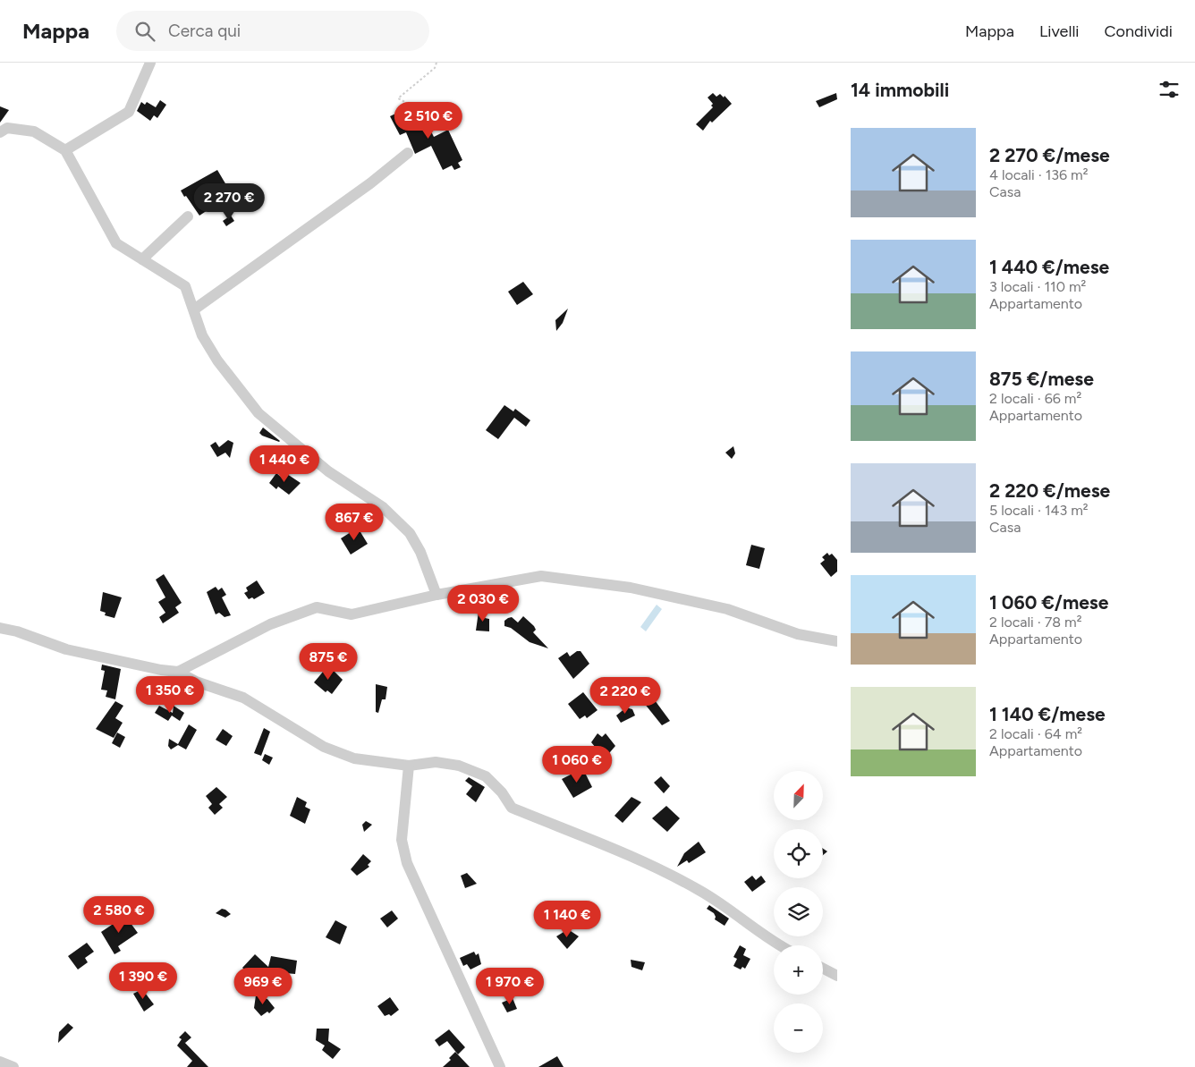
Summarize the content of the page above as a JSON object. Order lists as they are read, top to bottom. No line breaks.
{"north":"top right","page":{"header":"Mappa","search":"Cerca qui","nav":["Mappa","Livelli","Condividi"],"heading":"14 immobili","price":["2 510 €","2 270 €","1 440 €","867 €","2 030 €","875 €","1 350 €","2 220 €","1 060 €","2 580 €","1 140 €","1 390 €","969 €","1 970 €"],"list":[{"name":"2 270 €/mese","note":"4 locali · 136 m² · Casa"},{"name":"1 440 €/mese","note":"3 locali · 110 m² · Appartamento"},{"name":"875 €/mese","note":"2 locali · 66 m² · Appartamento"},{"name":"2 220 €/mese","note":"5 locali · 143 m² · Casa"},{"name":"1 060 €/mese","note":"2 locali · 78 m² · Appartamento"},{"name":"1 140 €/mese","note":"2 locali · 64 m² · Appartamento"}],"map_buttons":["+","−"]}}
